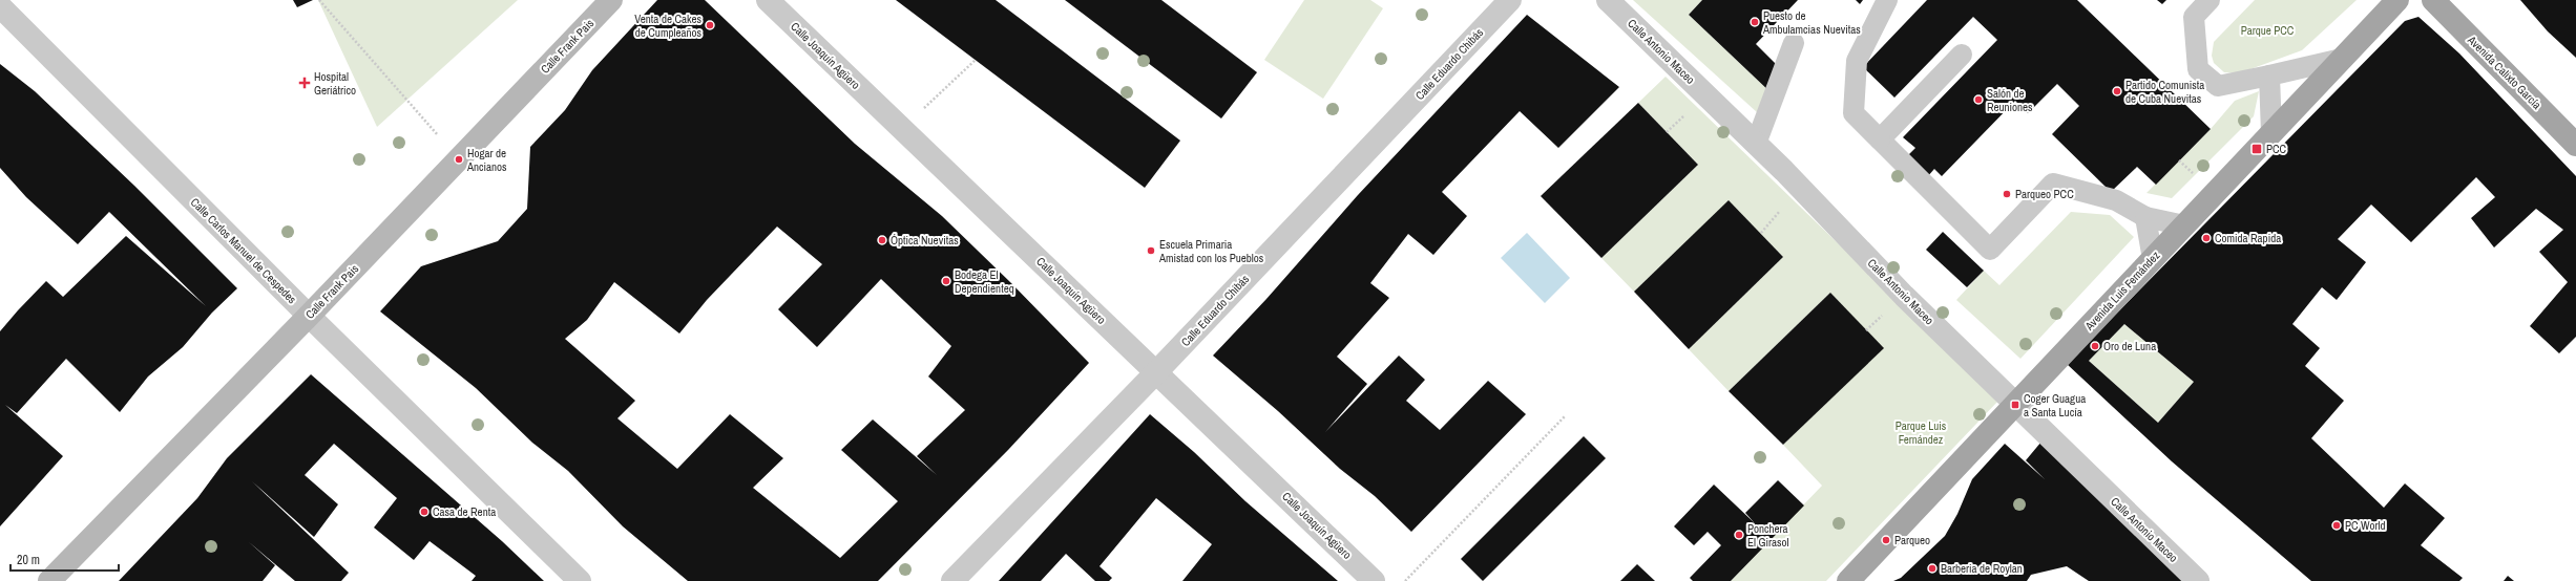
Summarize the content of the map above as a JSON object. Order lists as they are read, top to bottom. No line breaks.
{"streets":{"main road":["Calle Frank Pais","Avenida Calixto García","Avenida Luis Fernández"],"street":["Calle Antonio Maceo","Calle Joaquín Agüero","Calle Eduardo Chibás","Calle Carlos Manuel de Cespedes"]},"crossings":[["Calle Frank Pais","Calle Carlos Manuel de Cespedes"],["Calle Antonio Maceo","Avenida Luis Fernández"],["Calle Joaquín Agüero","Calle Eduardo Chibás"]],"parks":["Parque PCC","Parque Luis Fernández"],"places":{"other":["Puesto de Ambulamcias Nuevitas","Venta de Cakes de Cumpleaños","Partido Comunista de Cuba Nuevitas","Salón de Reuniones","Hogar de Ancianos","Parqueo PCC","Comida Rapida","Óptica Nuevitas","Escuela Primaria Amistad con los Pueblos","Bodega El Dependienteq","Oro de Luna","Casa de Renta","PC World","Ponchera El Girasol","Parqueo","Barberia de Roylan"],"health":["Hospital Geriátrico"],"transit":["PCC","Coger Guagua a Santa Lucía"]},"scale_bar":"20 m"}
